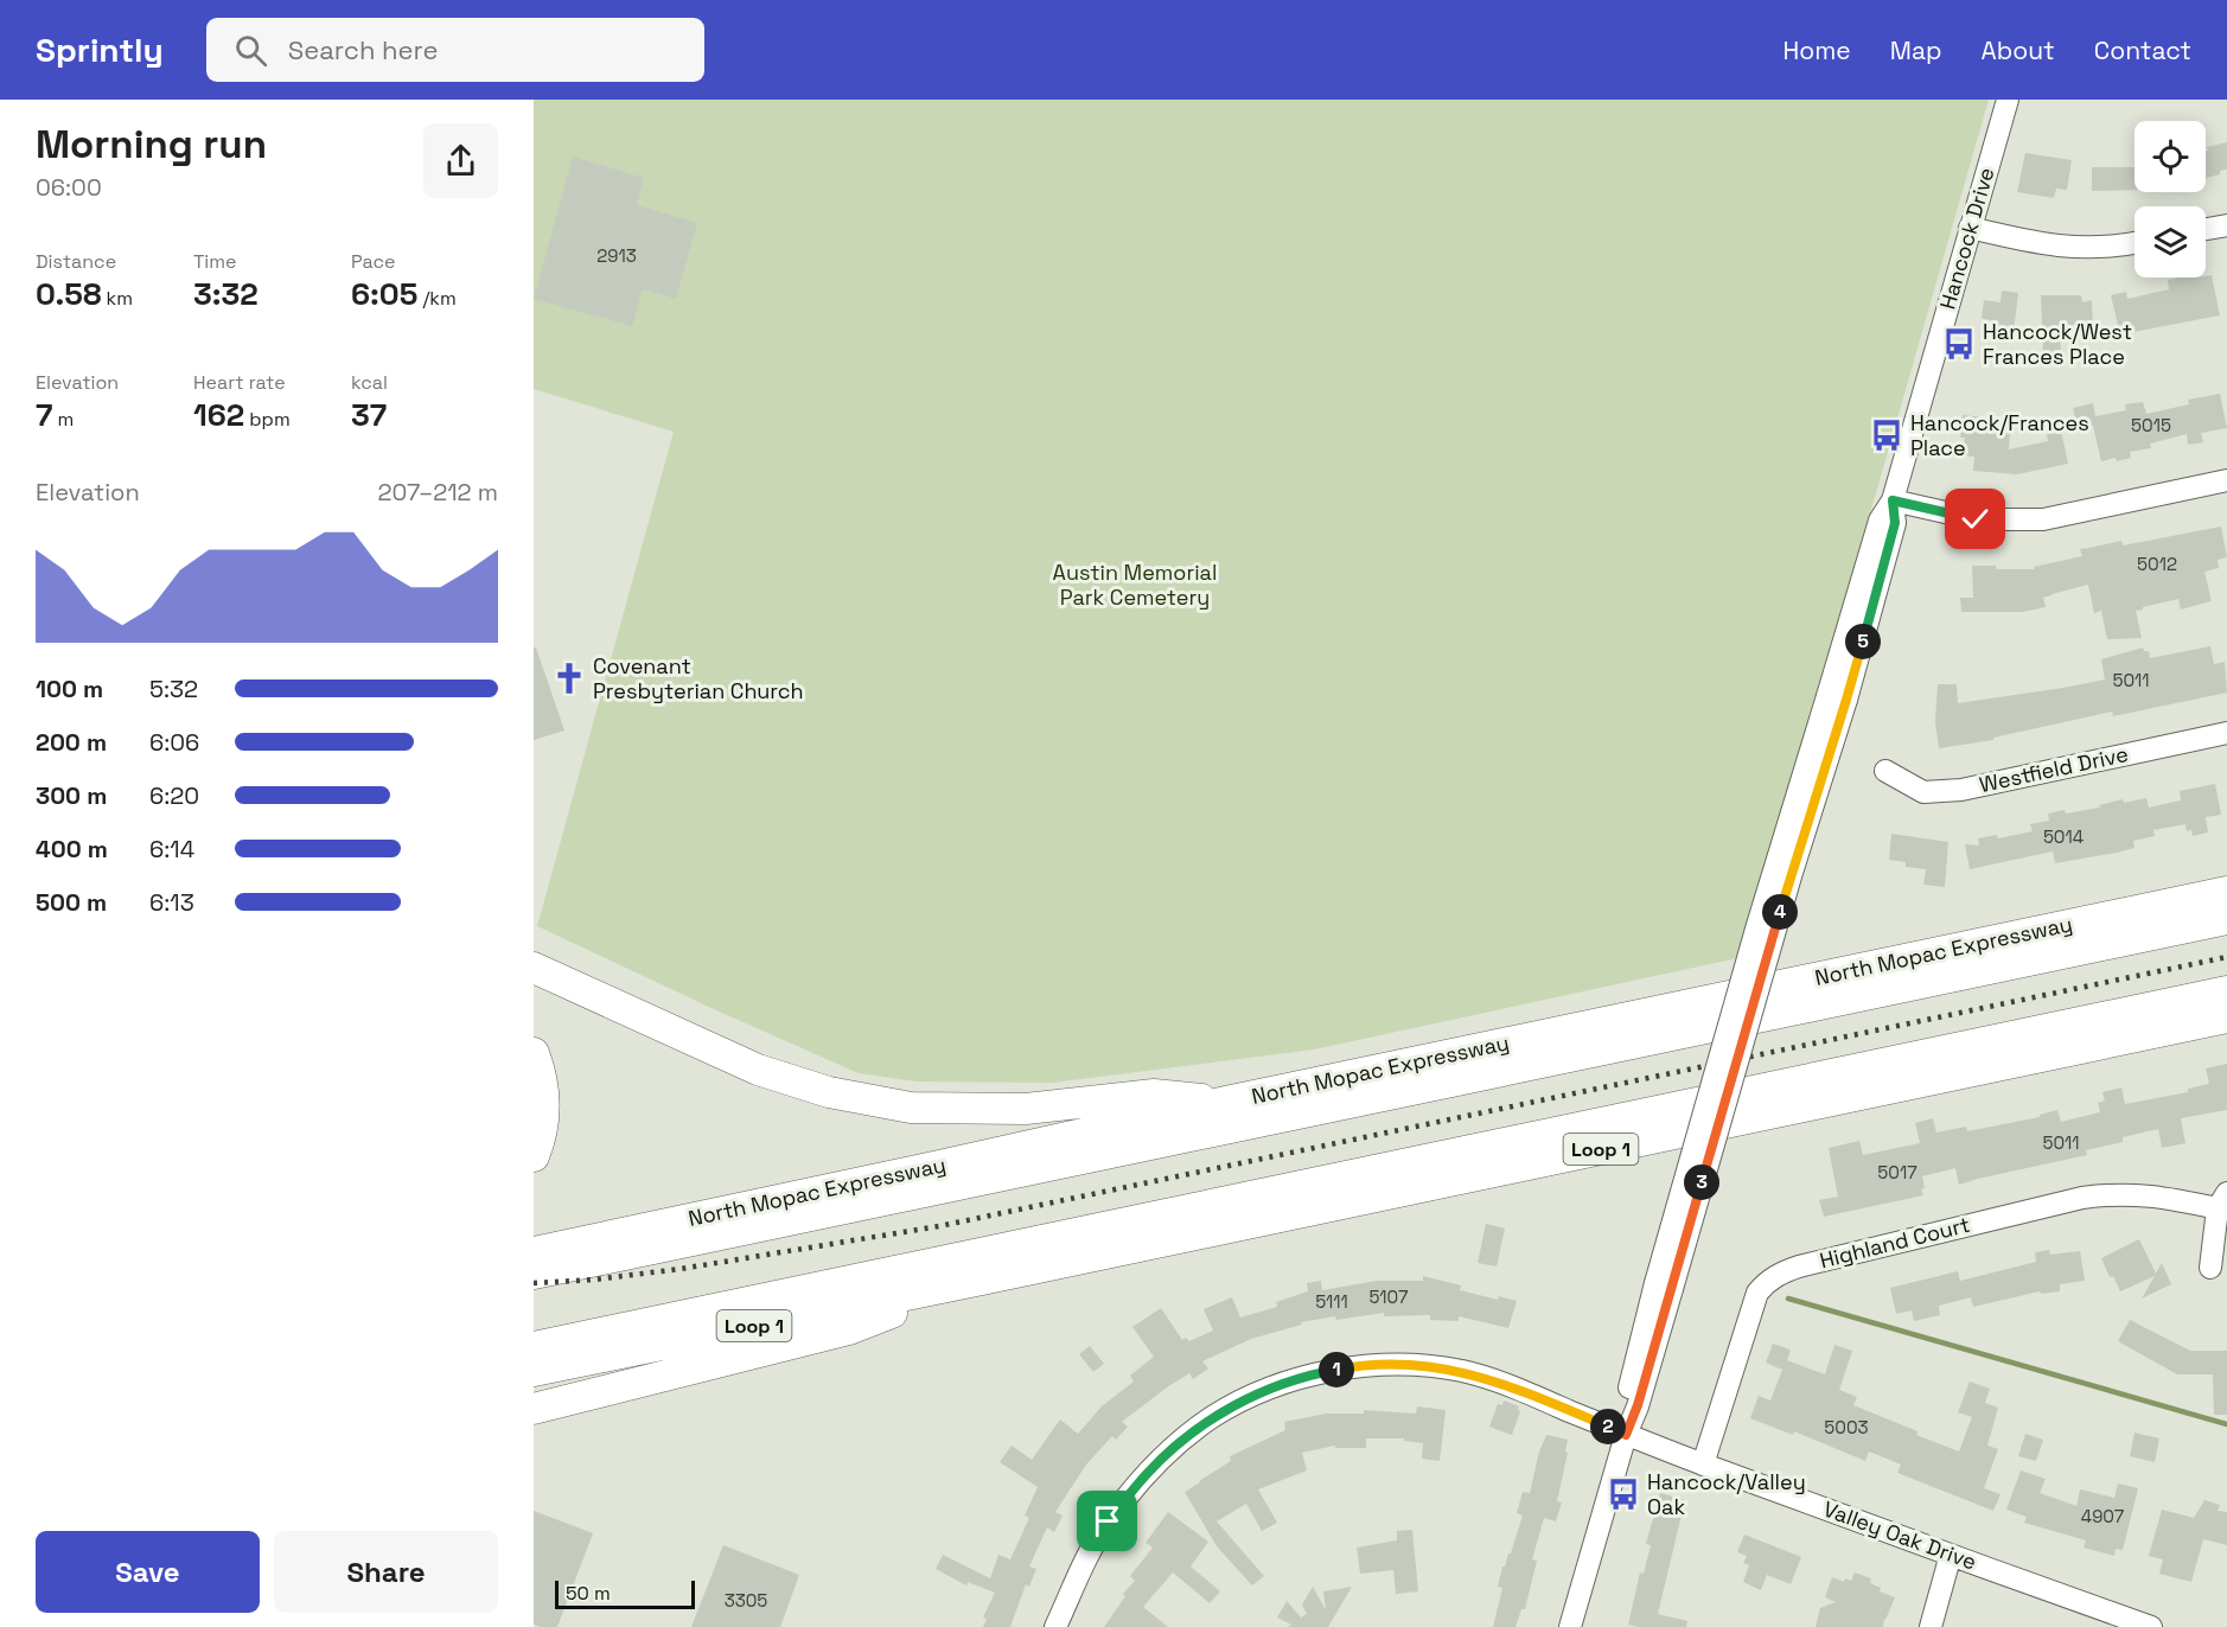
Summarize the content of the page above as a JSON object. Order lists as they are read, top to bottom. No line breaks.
{"streets":{"highway":["North Mopac Expressway","Loop 1"],"street":["Hancock Drive","Westfield Drive","Highland Court","Valley Oak Drive"]},"crossings":[["Hancock Drive","Valley Oak Drive"],["Highland Court","Valley Oak Drive"]],"parks":["Austin Memorial Park Cemetery"],"places":{"bus stop":["Hancock/West Frances Place","Hancock/Frances Place","Hancock/Valley Oak"],"church":["Covenant Presbyterian Church"]},"house_numbers":["2913","5015","5012","5011","5014","5011","5017","5107","5111","5003","4907","3305"],"scale_bar":"50 m","page":{"header":"Sprintly","search":"Search here","nav":["Home","Map","About","Contact"],"heading":["Morning run","06:00"],"stats":[["Distance","0.58 km"],["Time","3:32"],["Pace","6:05 /km"],["Elevation","7 m"],["Heart rate","162 bpm"],["kcal","37"]],"chart":["Elevation","207–212 m"],"pins":["5","4","3","1","2"],"list":[{"name":"100 m","note":"5:32"},{"name":"200 m","note":"6:06"},{"name":"300 m","note":"6:20"},{"name":"400 m","note":"6:14"},{"name":"500 m","note":"6:13"}],"buttons":["Save","Share"],"scale":"50 m"}}
